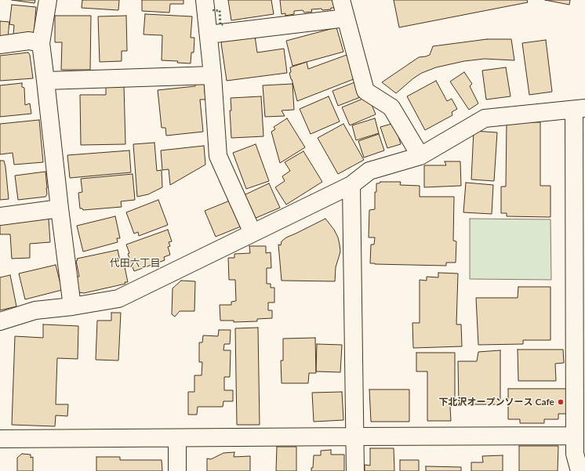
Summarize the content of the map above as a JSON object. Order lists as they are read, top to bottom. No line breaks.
{"districts":["代田六丁目"],"places":["下北沢オープンソース Cafe"]}
